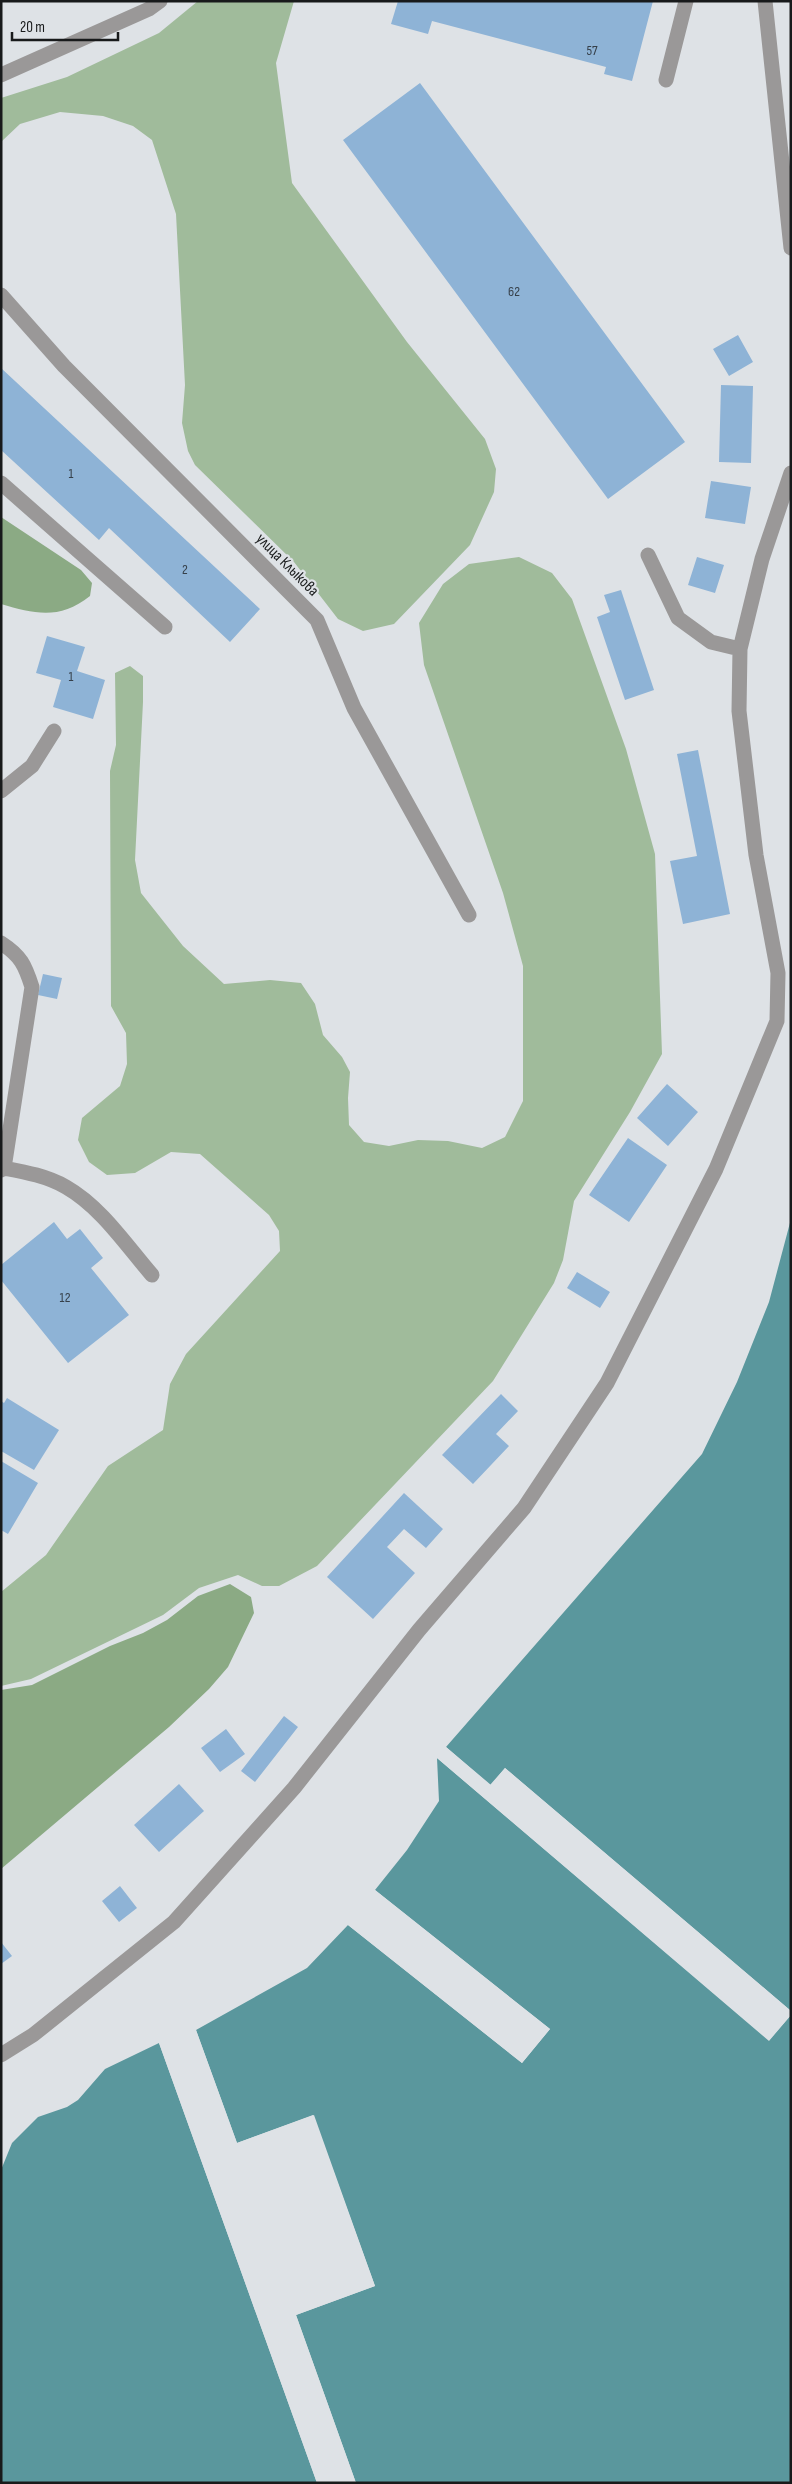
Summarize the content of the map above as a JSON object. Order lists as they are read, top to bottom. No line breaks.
{"streets":{"lane":["улица Клыкова"]},"house_numbers":["57","62","1","2","1","12"],"scale_bar":"20 m"}
